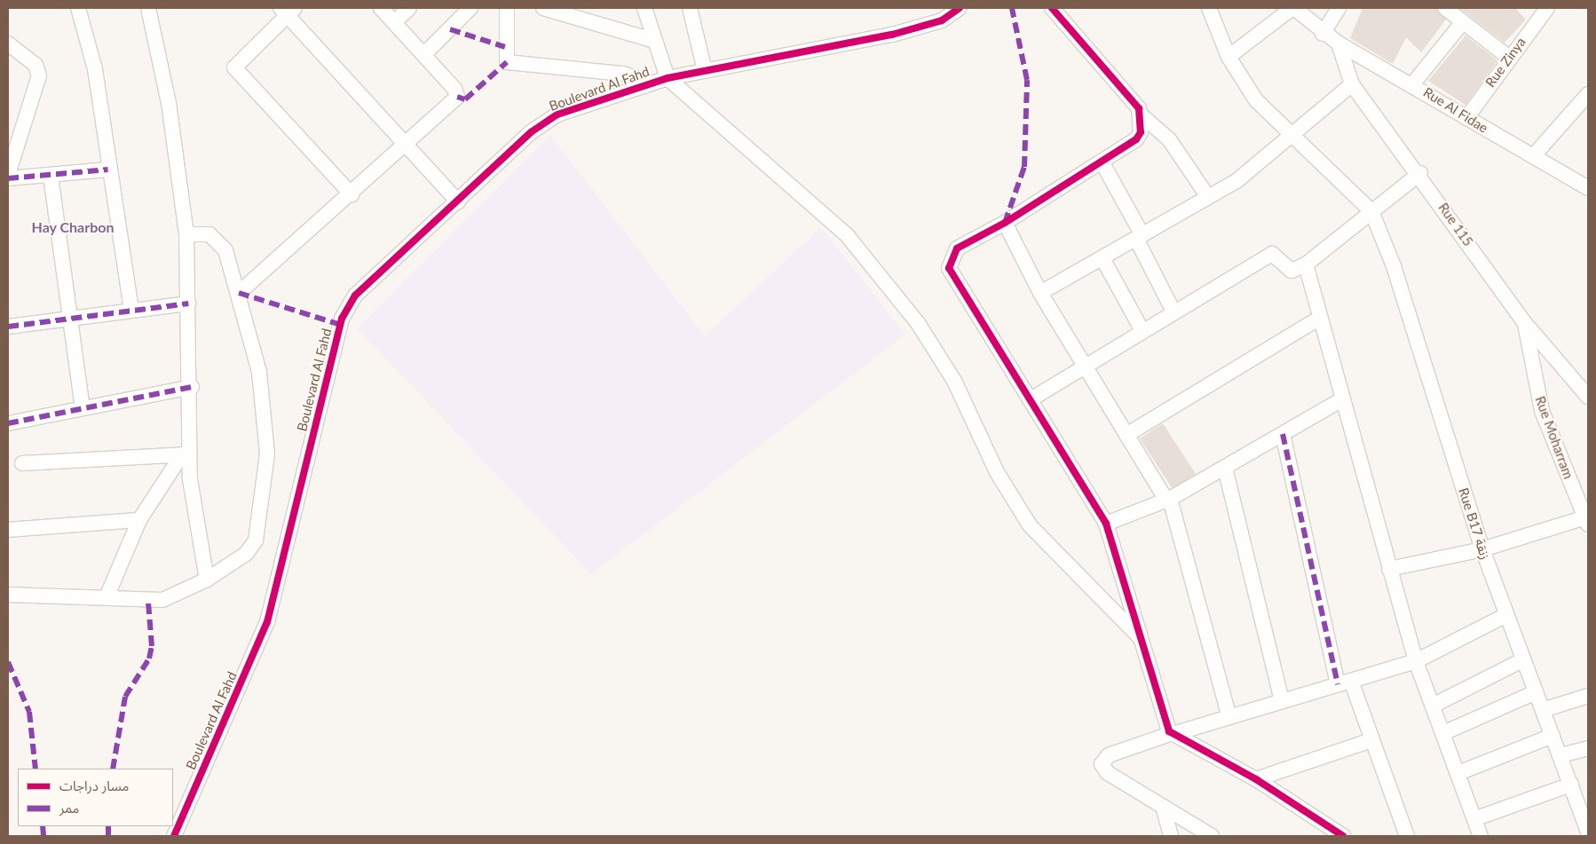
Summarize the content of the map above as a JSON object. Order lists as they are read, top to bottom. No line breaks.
{"streets":{"street":["Rue Zinya","Boulevard Al Fahd","Rue Al Fidae","Rue 115","Rue Moharram","Rue B17 زنقة"]},"crossings":[["Rue Zinya","Rue Al Fidae"],["Rue Al Fidae","Rue 115"],["Rue 115","Rue Moharram"]],"districts":["Hay Charbon"],"legend":["مسار دراجات","ممر"]}
